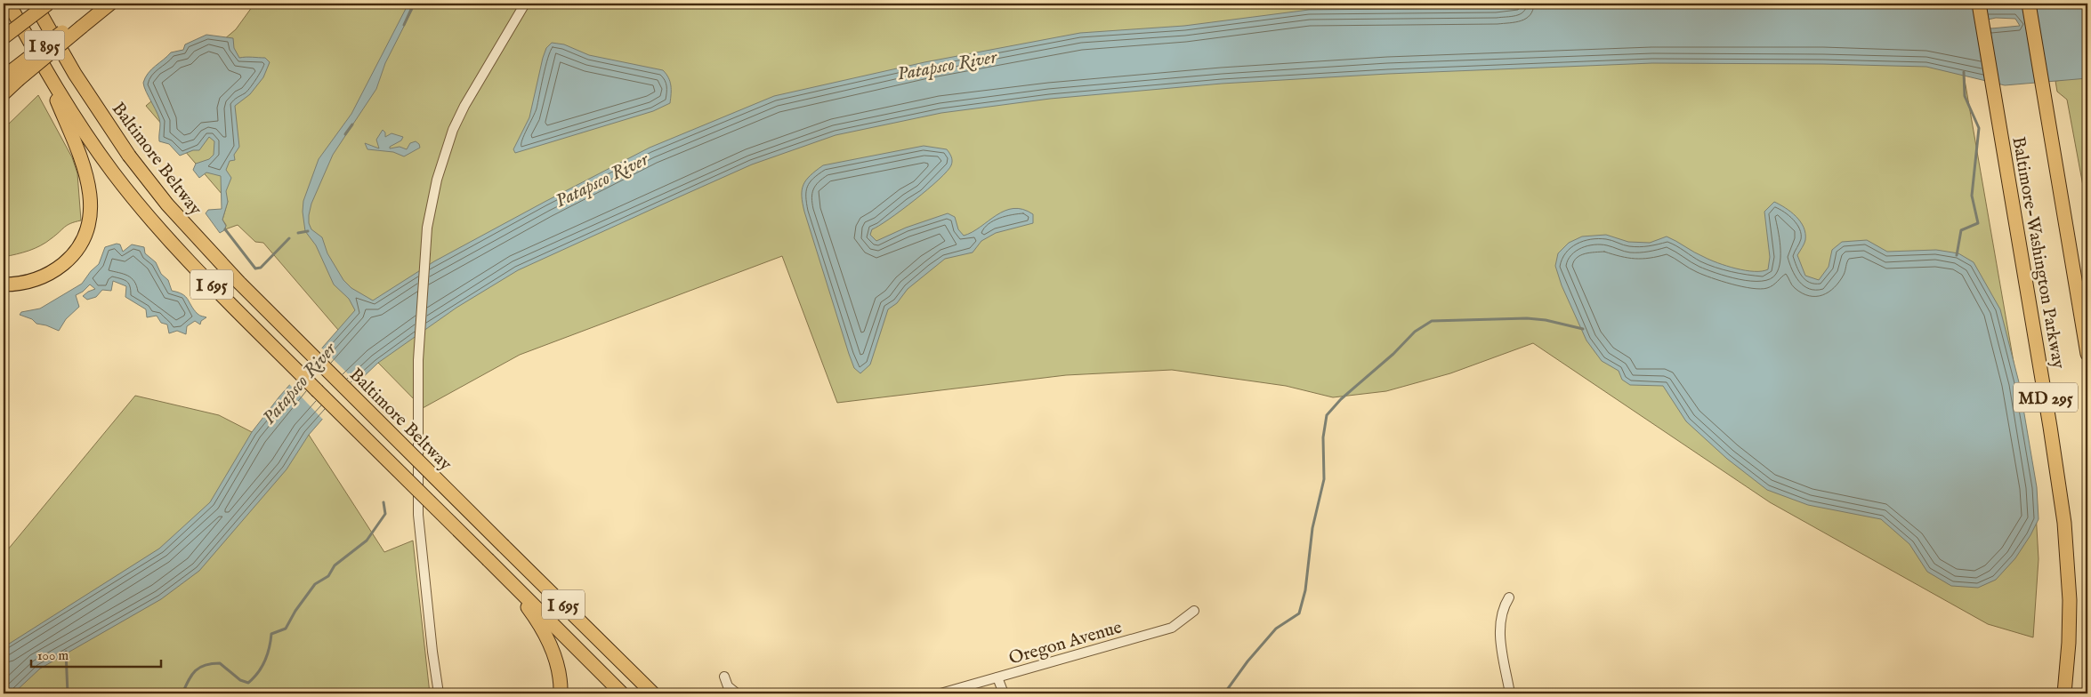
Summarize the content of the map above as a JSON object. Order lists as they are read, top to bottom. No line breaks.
{"streets":{"highway":["I 895","Baltimore Beltway","Baltimore-Washington Parkway","I 695","MD 295"],"street":["Oregon Avenue"]},"water":["Patapsco River"],"scale_bar":"100 m"}
